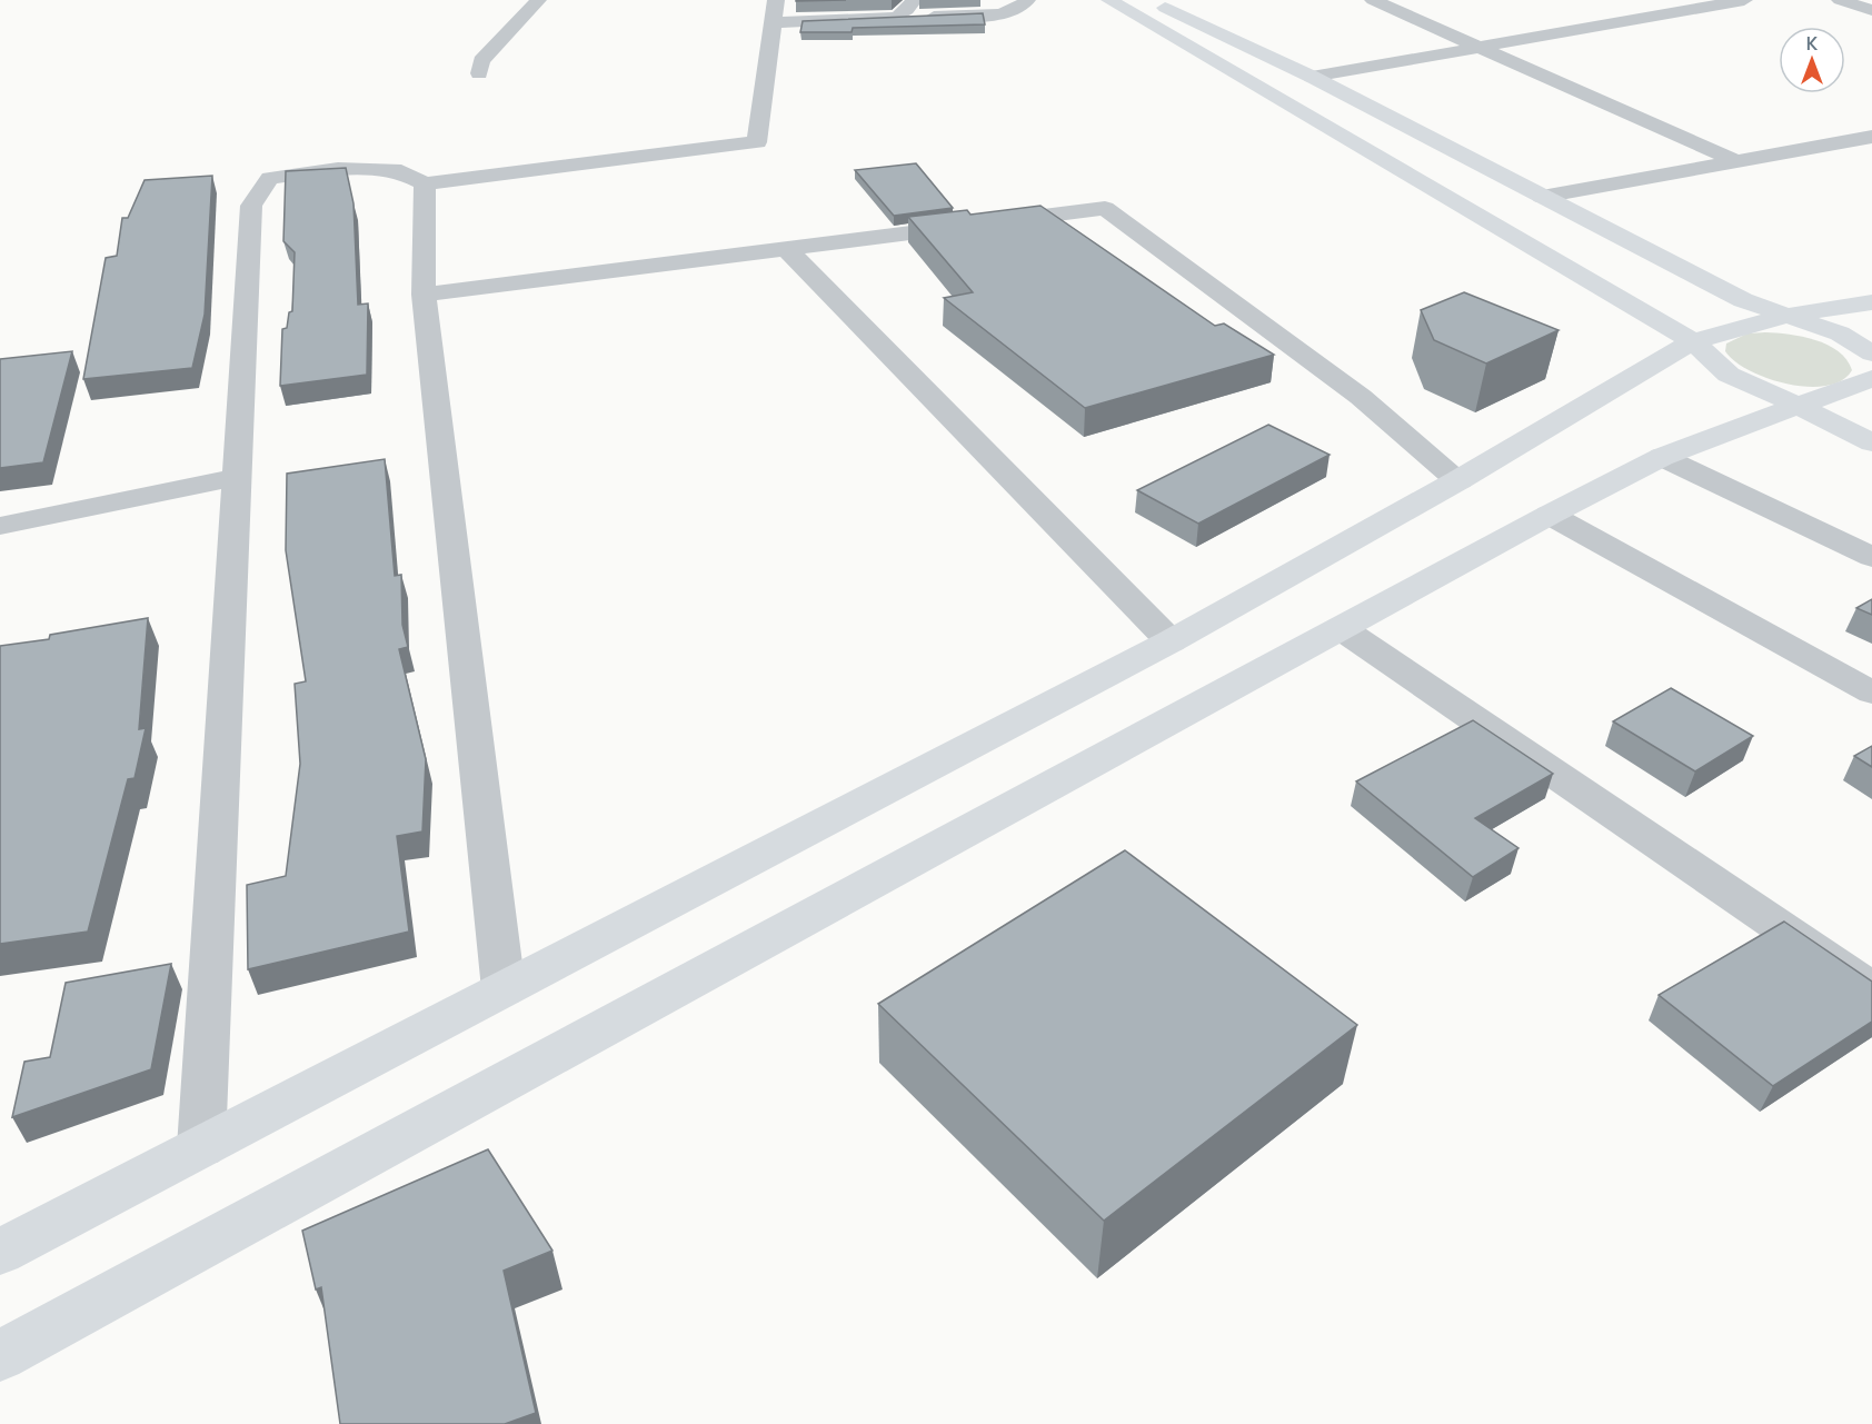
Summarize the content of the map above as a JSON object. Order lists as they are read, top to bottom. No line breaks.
{"north":"top"}
